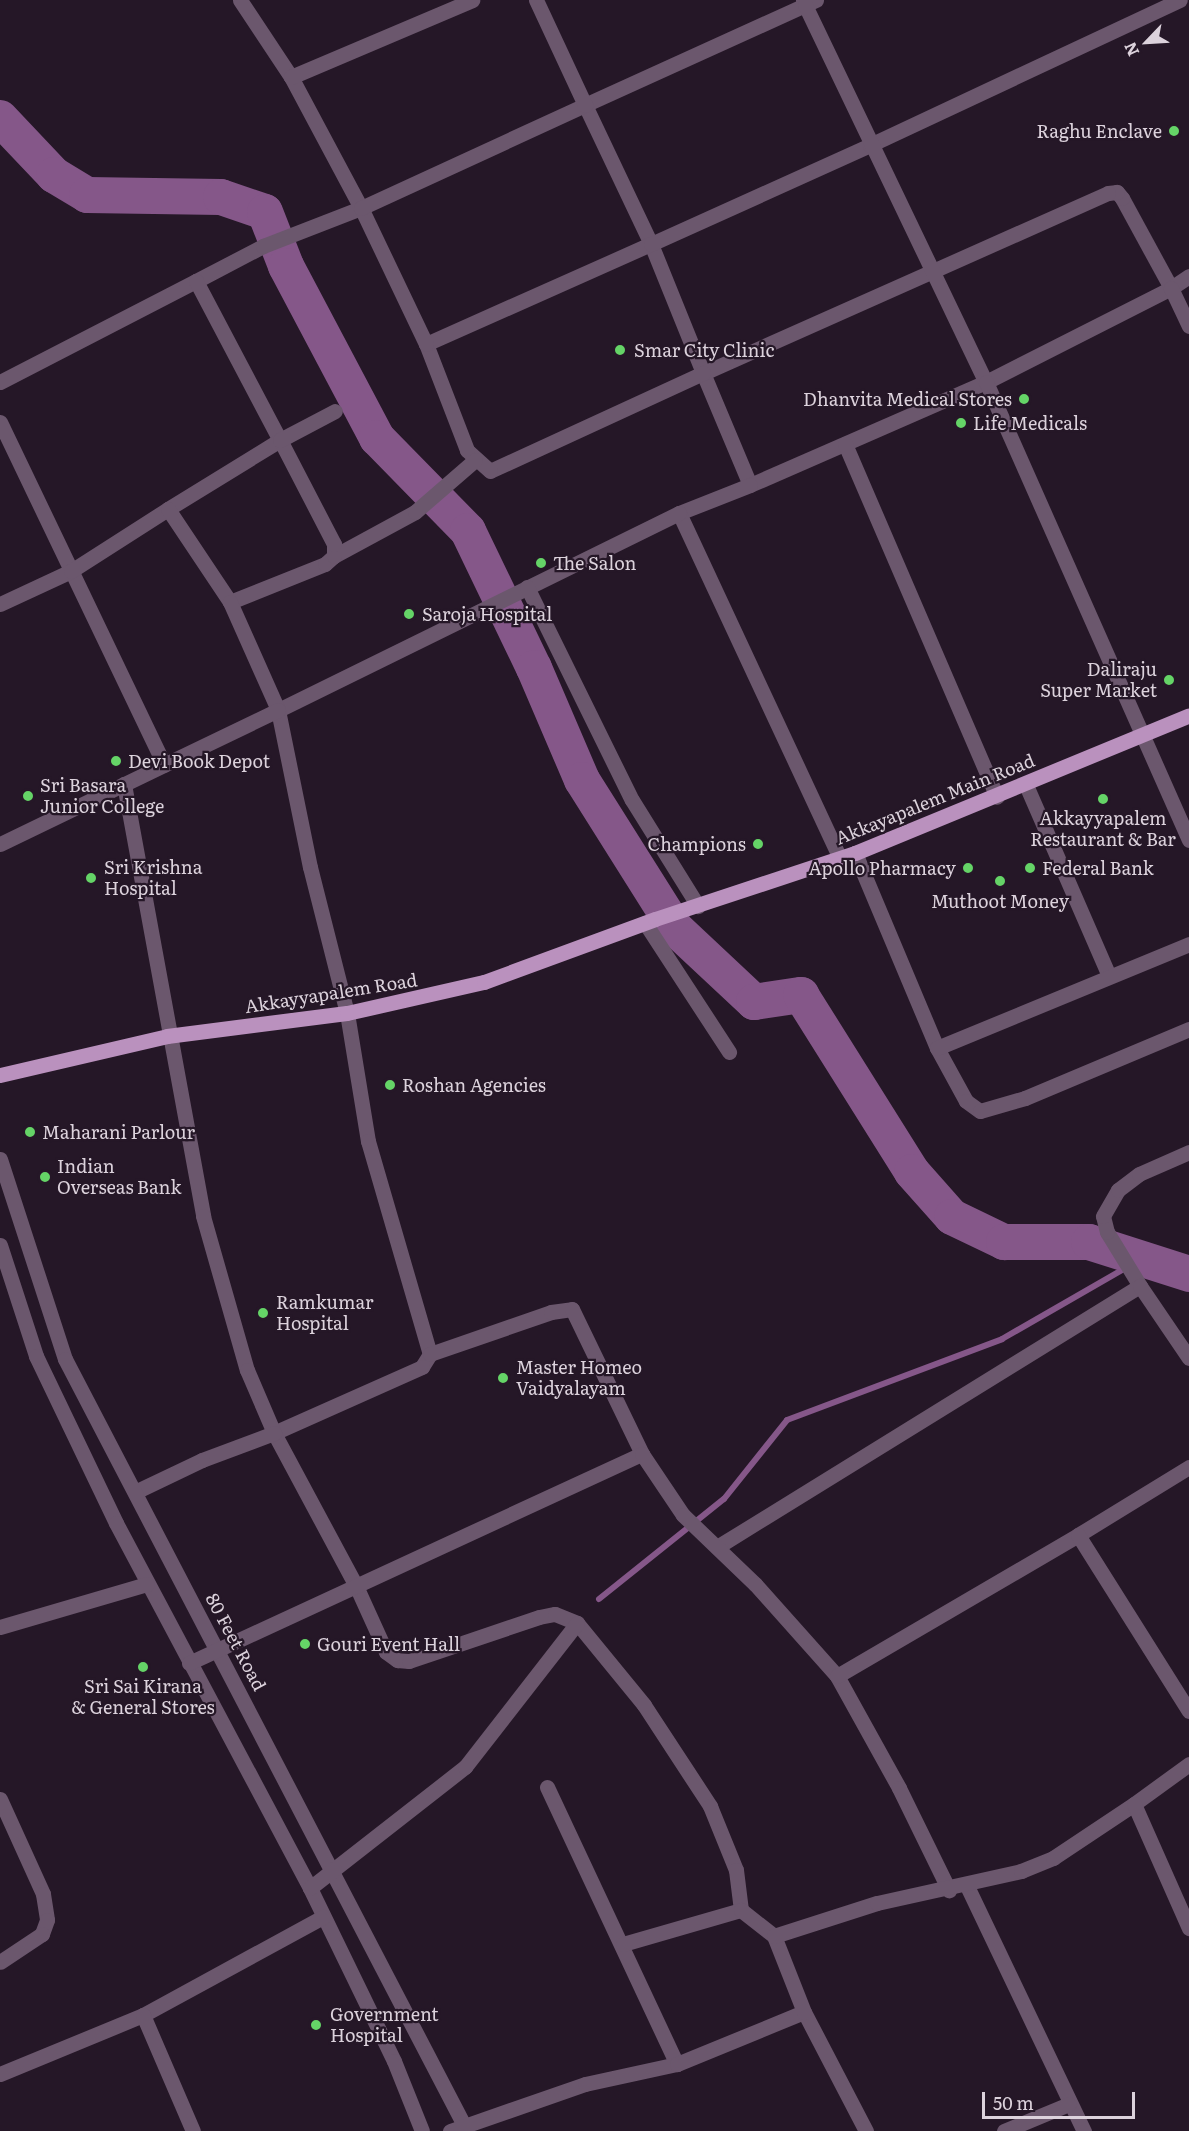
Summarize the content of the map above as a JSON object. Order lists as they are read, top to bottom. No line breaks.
{"streets":{"main road":["Akkayapalem Main Road","Akkayyapalem Road"],"street":["80 Feet Road"]},"crossings":[["Akkayapalem Main Road","Akkayyapalem Road"]],"places":["Raghu Enclave","Smar City Clinic","Dhanvita Medical Stores","Life Medicals","The Salon","Saroja Hospital","Daliraju Super Market","Devi Book Depot","Sri Basara Junior College","Akkayyapalem Restaurant & Bar","Champions","Apollo Pharmacy","Federal Bank","Sri Krishna Hospital","Muthoot Money","Roshan Agencies","Maharani Parlour","Indian Overseas Bank","Ramkumar Hospital","Master Homeo Vaidyalayam","Gouri Event Hall","Sri Sai Kirana & General Stores","Government Hospital"],"scale_bar":"50 m","north":"bottom left"}
